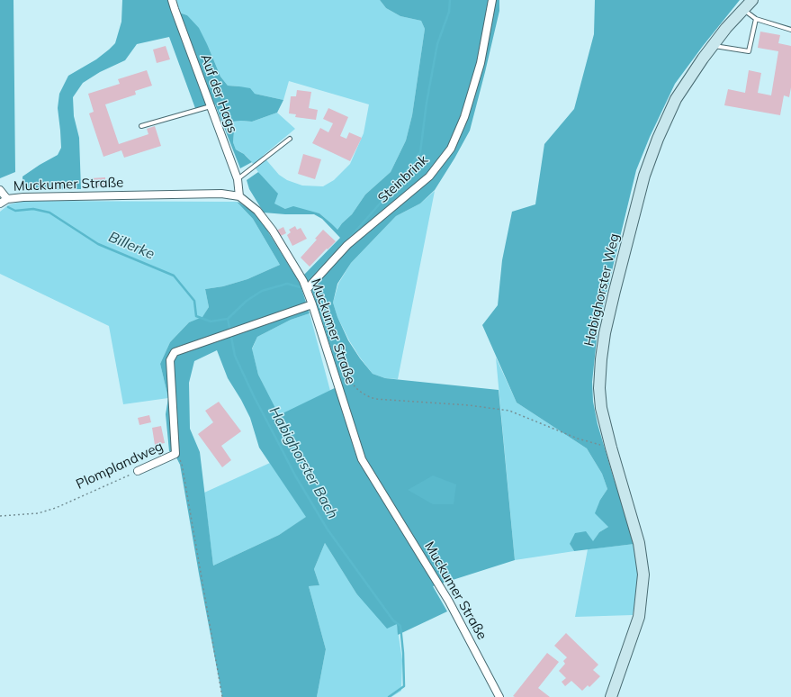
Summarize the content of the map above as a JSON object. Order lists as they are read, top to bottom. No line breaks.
{"streets":{"street":["Auf der Hags","Steinbrink","Muckumer Straße","Habighorster Weg","Plomplandweg"]},"crossings":[["Auf der Hags","Muckumer Straße"],["Steinbrink","Muckumer Straße"],["Muckumer Straße","Plomplandweg"]],"water":["Billerke","Habighorster Bach"]}
